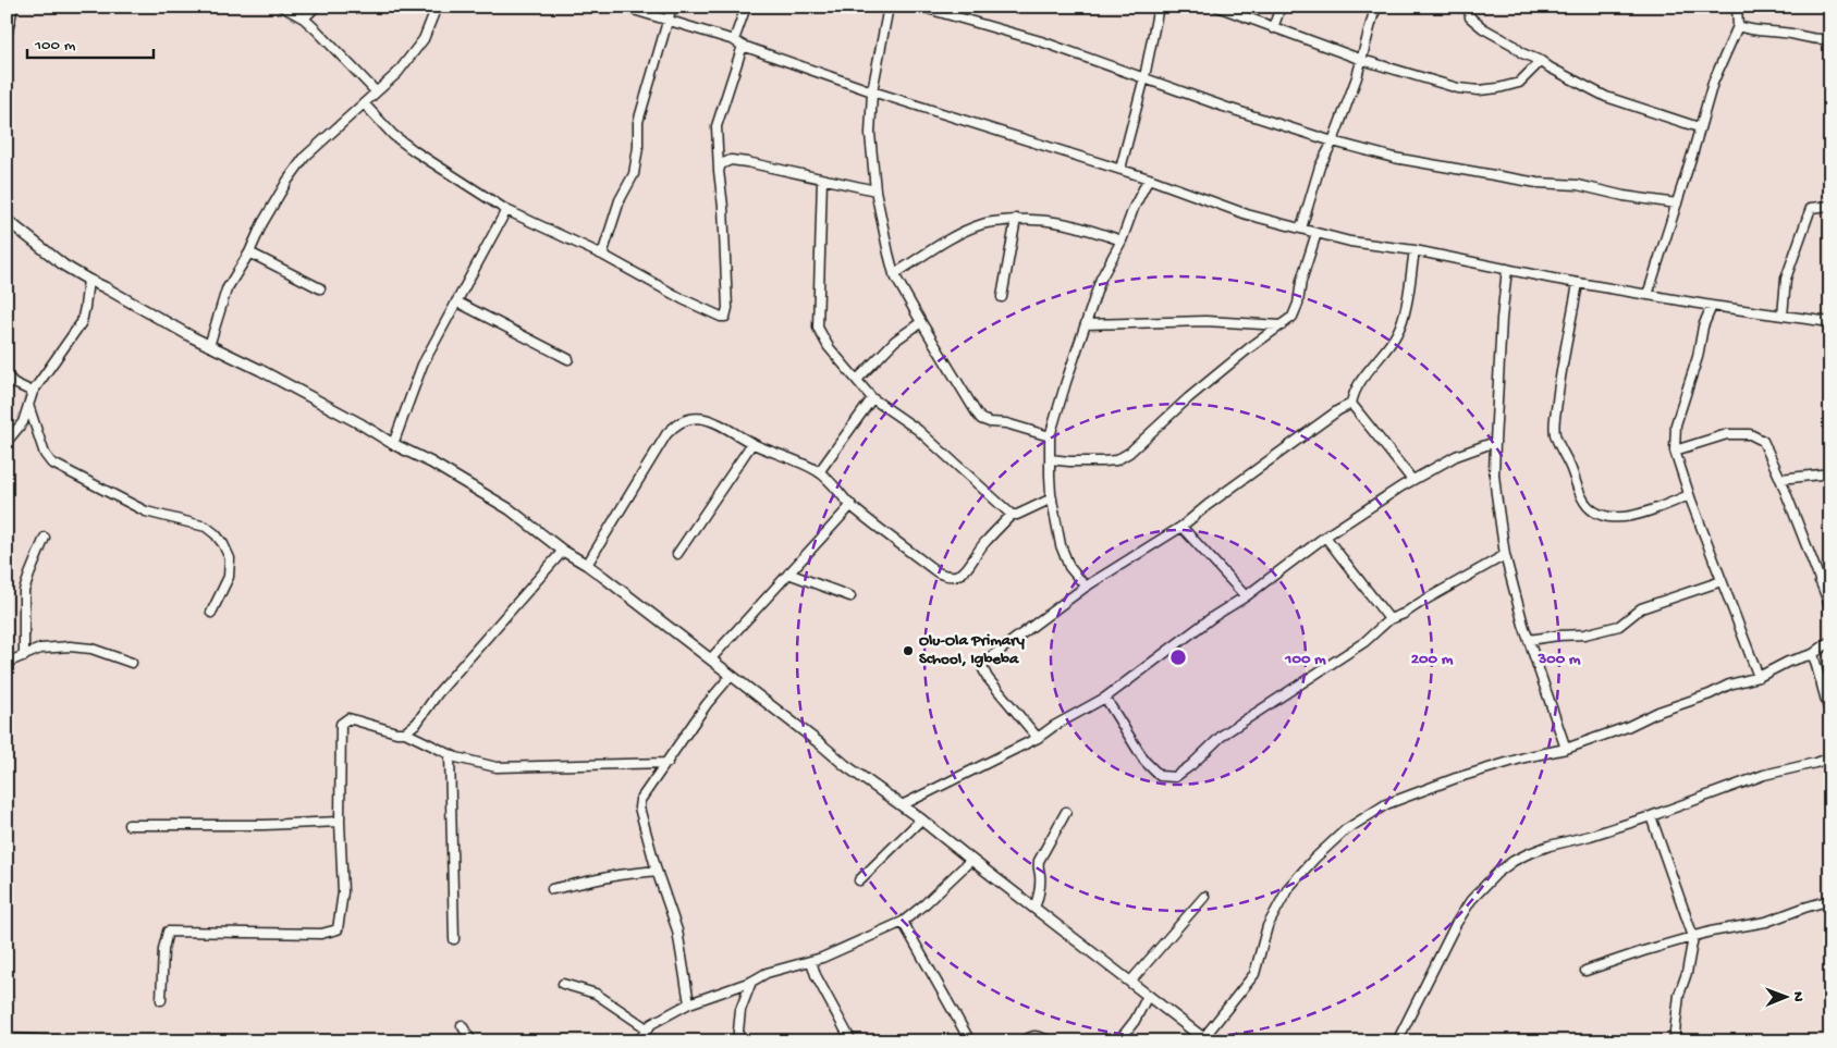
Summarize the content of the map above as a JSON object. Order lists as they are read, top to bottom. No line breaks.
{"places":["Olu-Ola Primary School, Igbeba"],"scale_bar":"100 m","north":"right","rings":["100 m","200 m","300 m"]}
